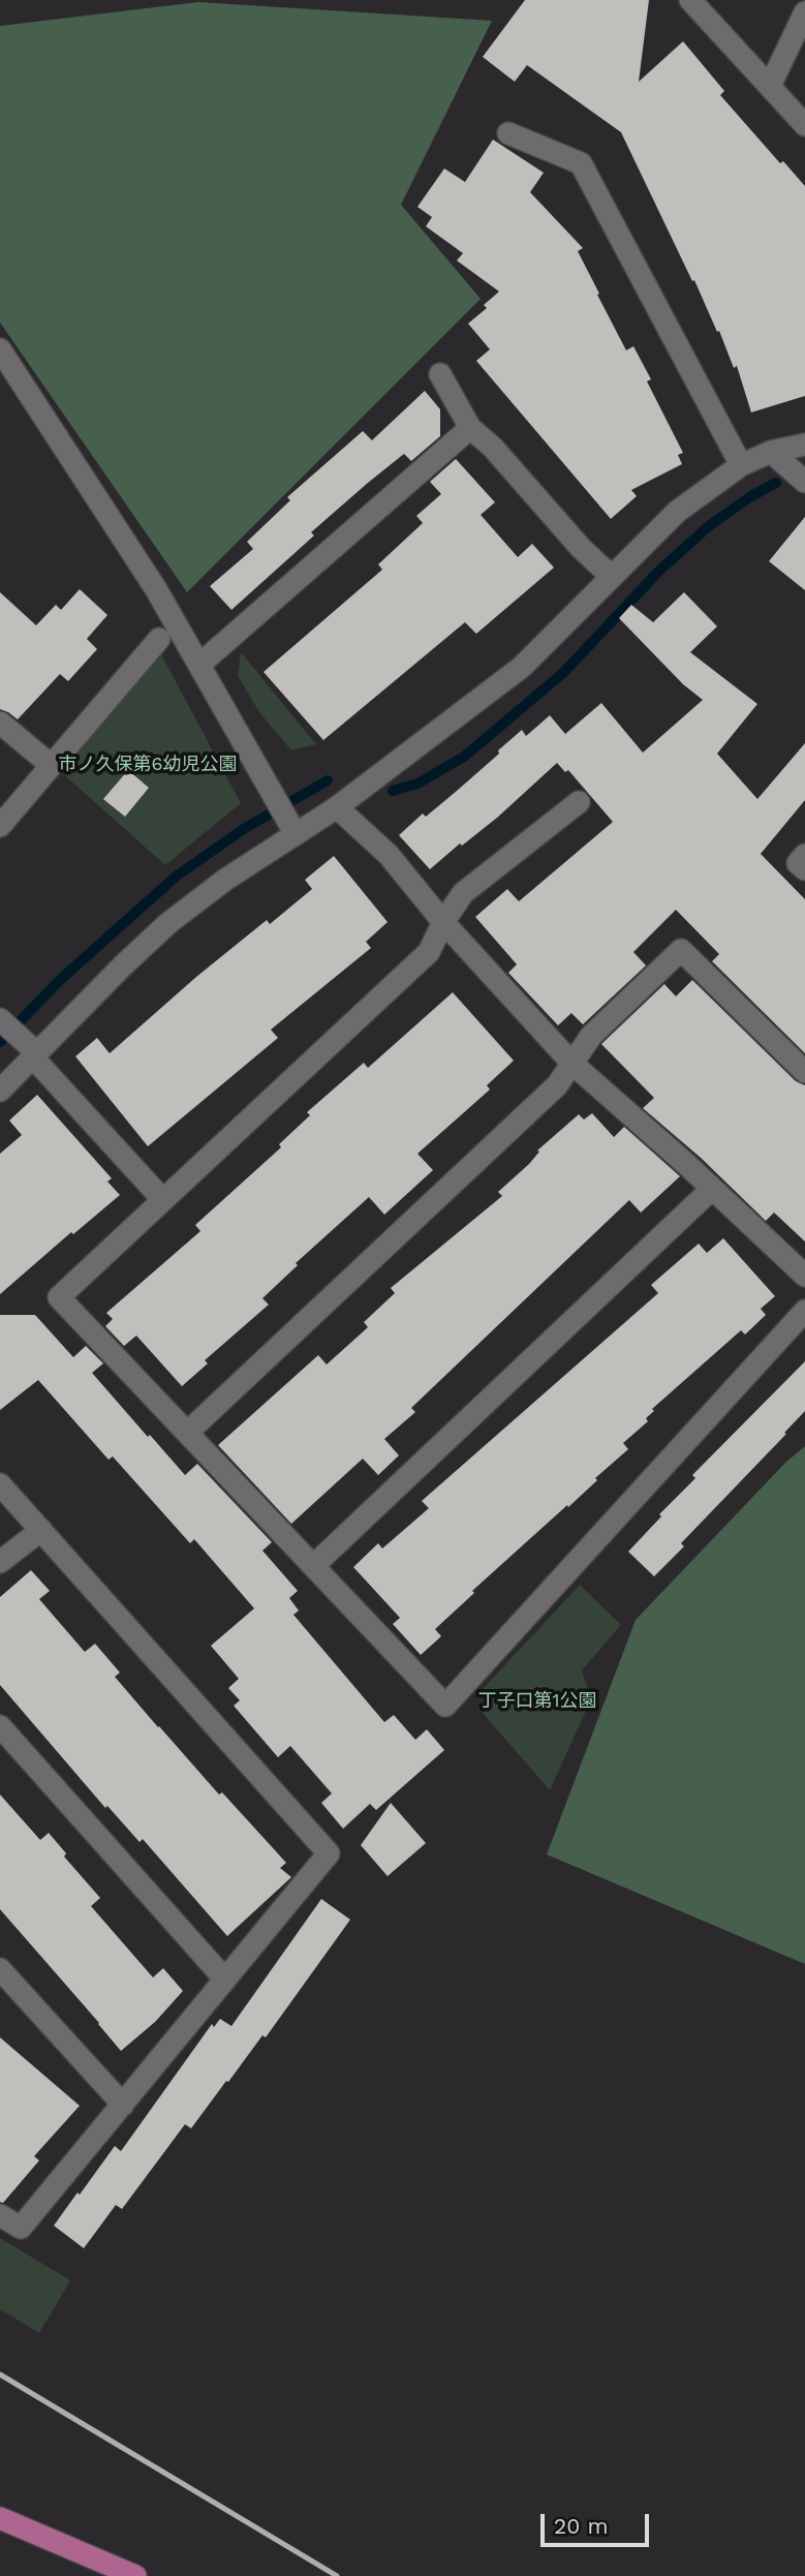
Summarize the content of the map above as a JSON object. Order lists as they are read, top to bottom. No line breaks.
{"parks":["市ノ久保第6幼児公園","丁子口第1公園"],"scale_bar":"20 m"}
